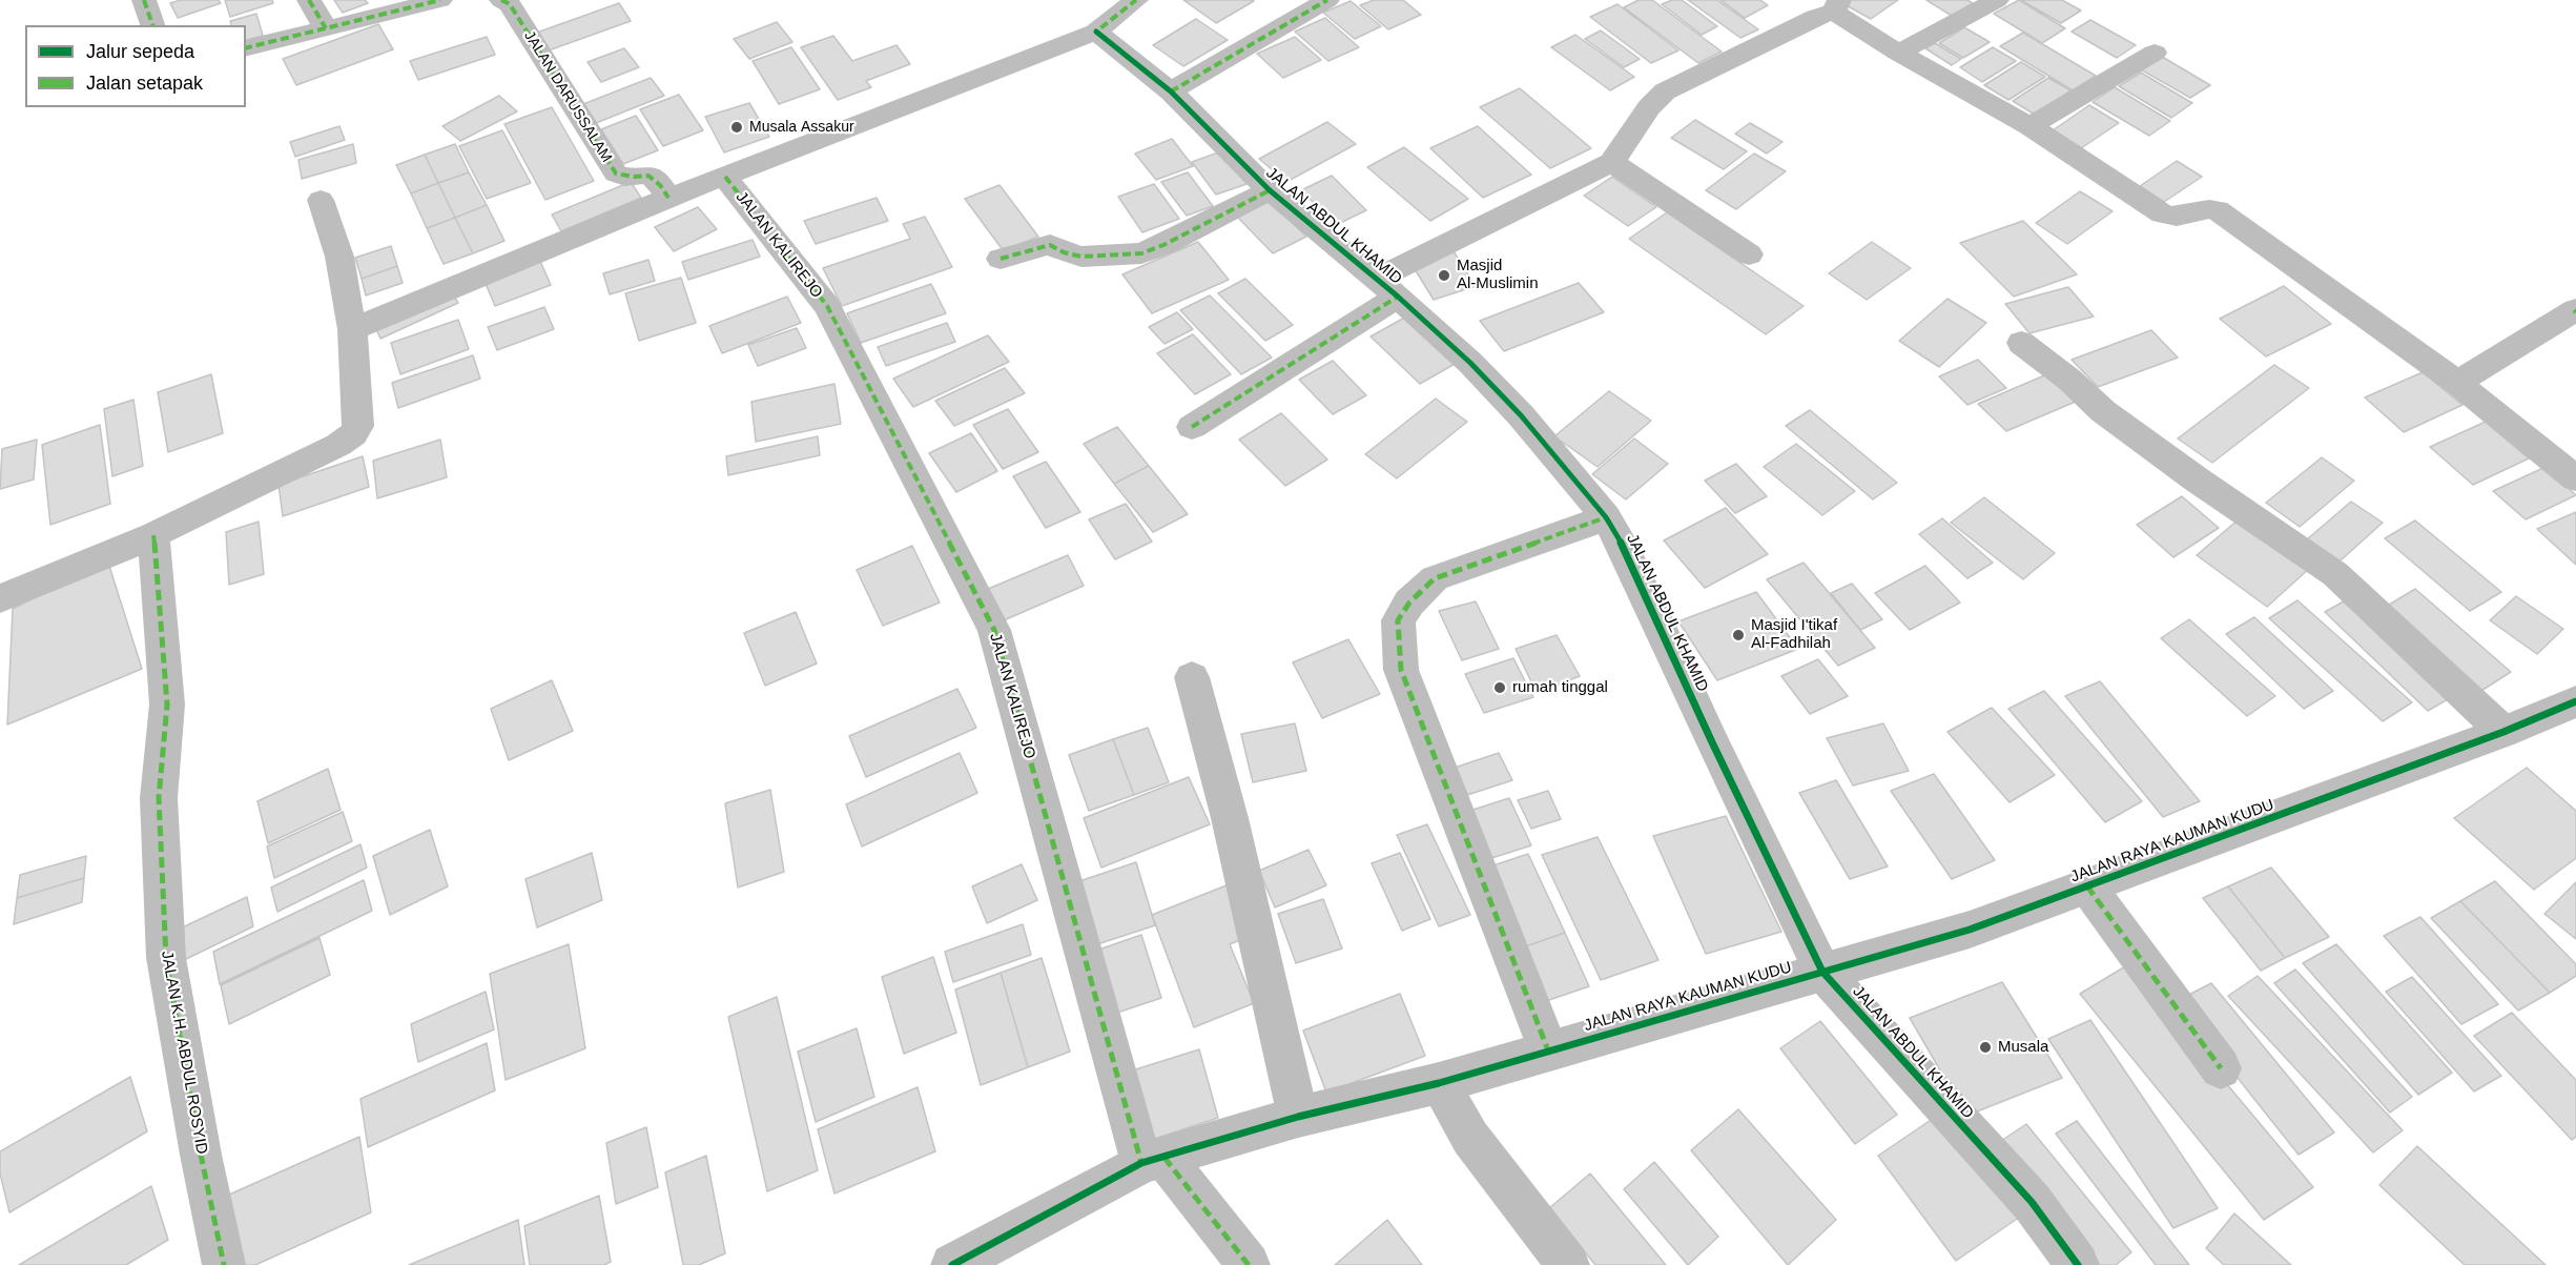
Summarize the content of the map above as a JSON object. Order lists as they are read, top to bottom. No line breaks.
{"streets":{"street":["JALAN DARUSSALAM","JALAN ABDUL KHAMID","JALAN KALIREJO","JALAN RAYA KAUMAN KUDU","JALAN K.H. ABDUL ROSYID"]},"crossings":[["JALAN ABDUL KHAMID","JALAN RAYA KAUMAN KUDU"],["JALAN KALIREJO","JALAN RAYA KAUMAN KUDU"]],"places":["Musala Assakur","Masjid Al-Muslimin","Masjid I'tikaf Al-Fadhilah","rumah tinggal","Musala"],"legend":["Jalur sepeda","Jalan setapak"]}
